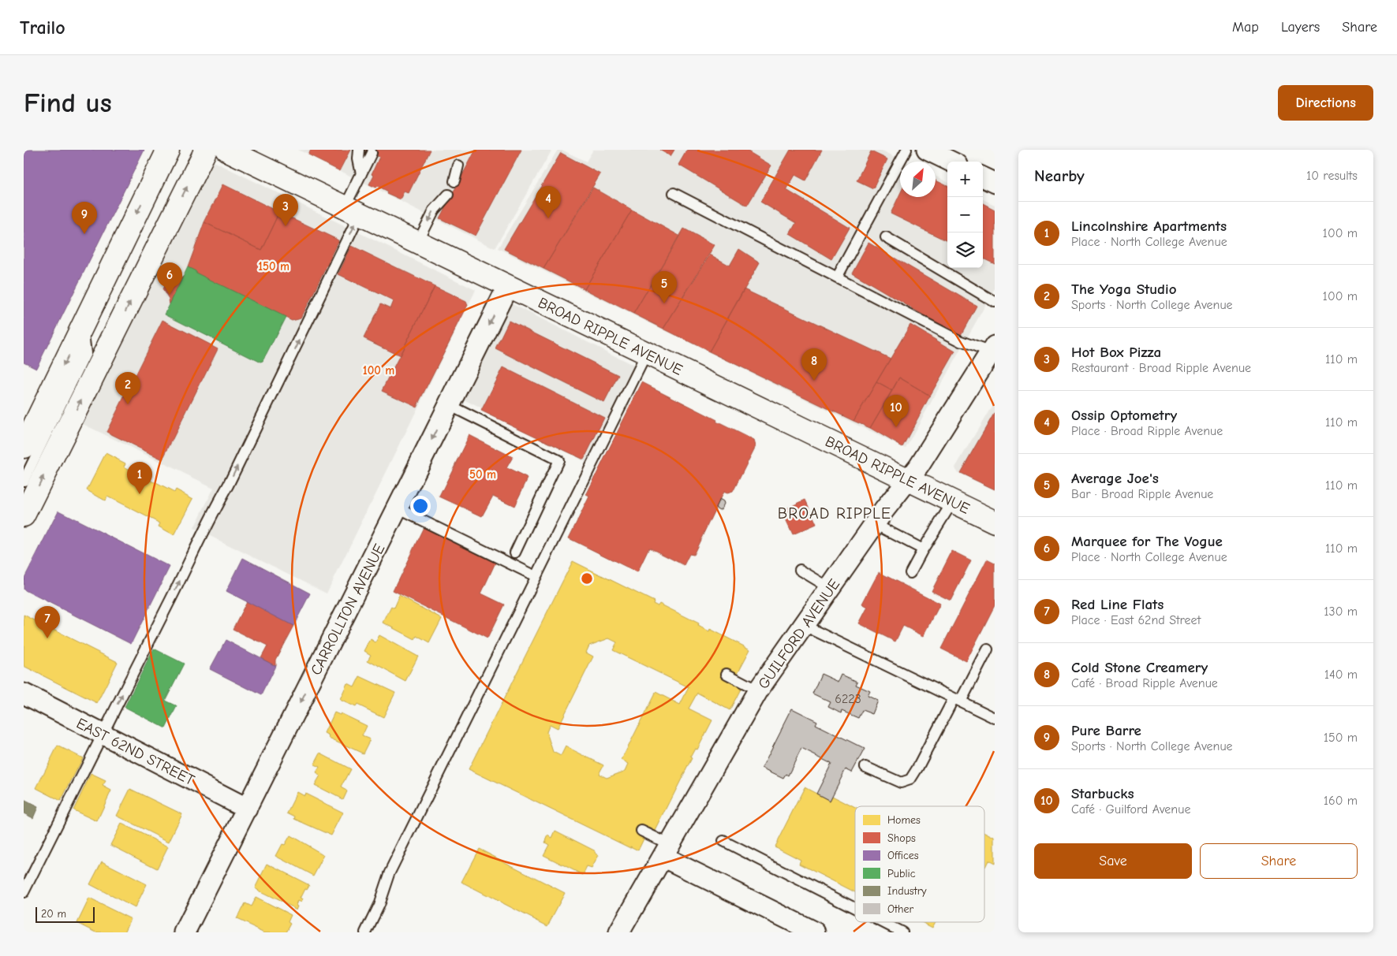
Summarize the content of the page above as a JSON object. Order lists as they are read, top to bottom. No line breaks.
{"streets":{"street":["BROAD RIPPLE AVENUE","CARROLLTON AVENUE","GUILFORD AVENUE","EAST 62ND STREET"]},"crossings":[["BROAD RIPPLE AVENUE","CARROLLTON AVENUE"],["BROAD RIPPLE AVENUE","GUILFORD AVENUE"],["CARROLLTON AVENUE","EAST 62ND STREET"]],"one_way":["CARROLLTON AVENUE"],"districts":["BROAD RIPPLE"],"house_numbers":["6223"],"legend":["Homes","Shops","Offices","Public","Industry","Other"],"scale_bar":"20 m","north":"top right","page":{"header":"Trailo","nav":["Map","Layers","Share"],"buttons":["Directions",["Save","Share"]],"title":"Find us","heading":["Nearby","10 results"],"map_buttons":["+","−"],"pins":["4","3","9","6","5","8","2","10","1","7"],"list":[{"mark":"1","name":"Lincolnshire Apartments","note":"Place · North College Avenue","value":"100 m"},{"mark":"2","name":"The Yoga Studio","note":"Sports · North College Avenue","value":"100 m"},{"mark":"3","name":"Hot Box Pizza","note":"Restaurant · Broad Ripple Avenue","value":"110 m"},{"mark":"4","name":"Ossip Optometry","note":"Place · Broad Ripple Avenue","value":"110 m"},{"mark":"5","name":"Average Joe's","note":"Bar · Broad Ripple Avenue","value":"110 m"},{"mark":"6","name":"Marquee for The Vogue","note":"Place · North College Avenue","value":"110 m"},{"mark":"7","name":"Red Line Flats","note":"Place · East 62nd Street","value":"130 m"},{"mark":"8","name":"Cold Stone Creamery","note":"Café · Broad Ripple Avenue","value":"140 m"},{"mark":"9","name":"Pure Barre","note":"Sports · North College Avenue","value":"150 m"},{"mark":"10","name":"Starbucks","note":"Café · Guilford Avenue","value":"160 m"}],"scale":"20 m"},"rings":["150 m","100 m","50 m"]}
